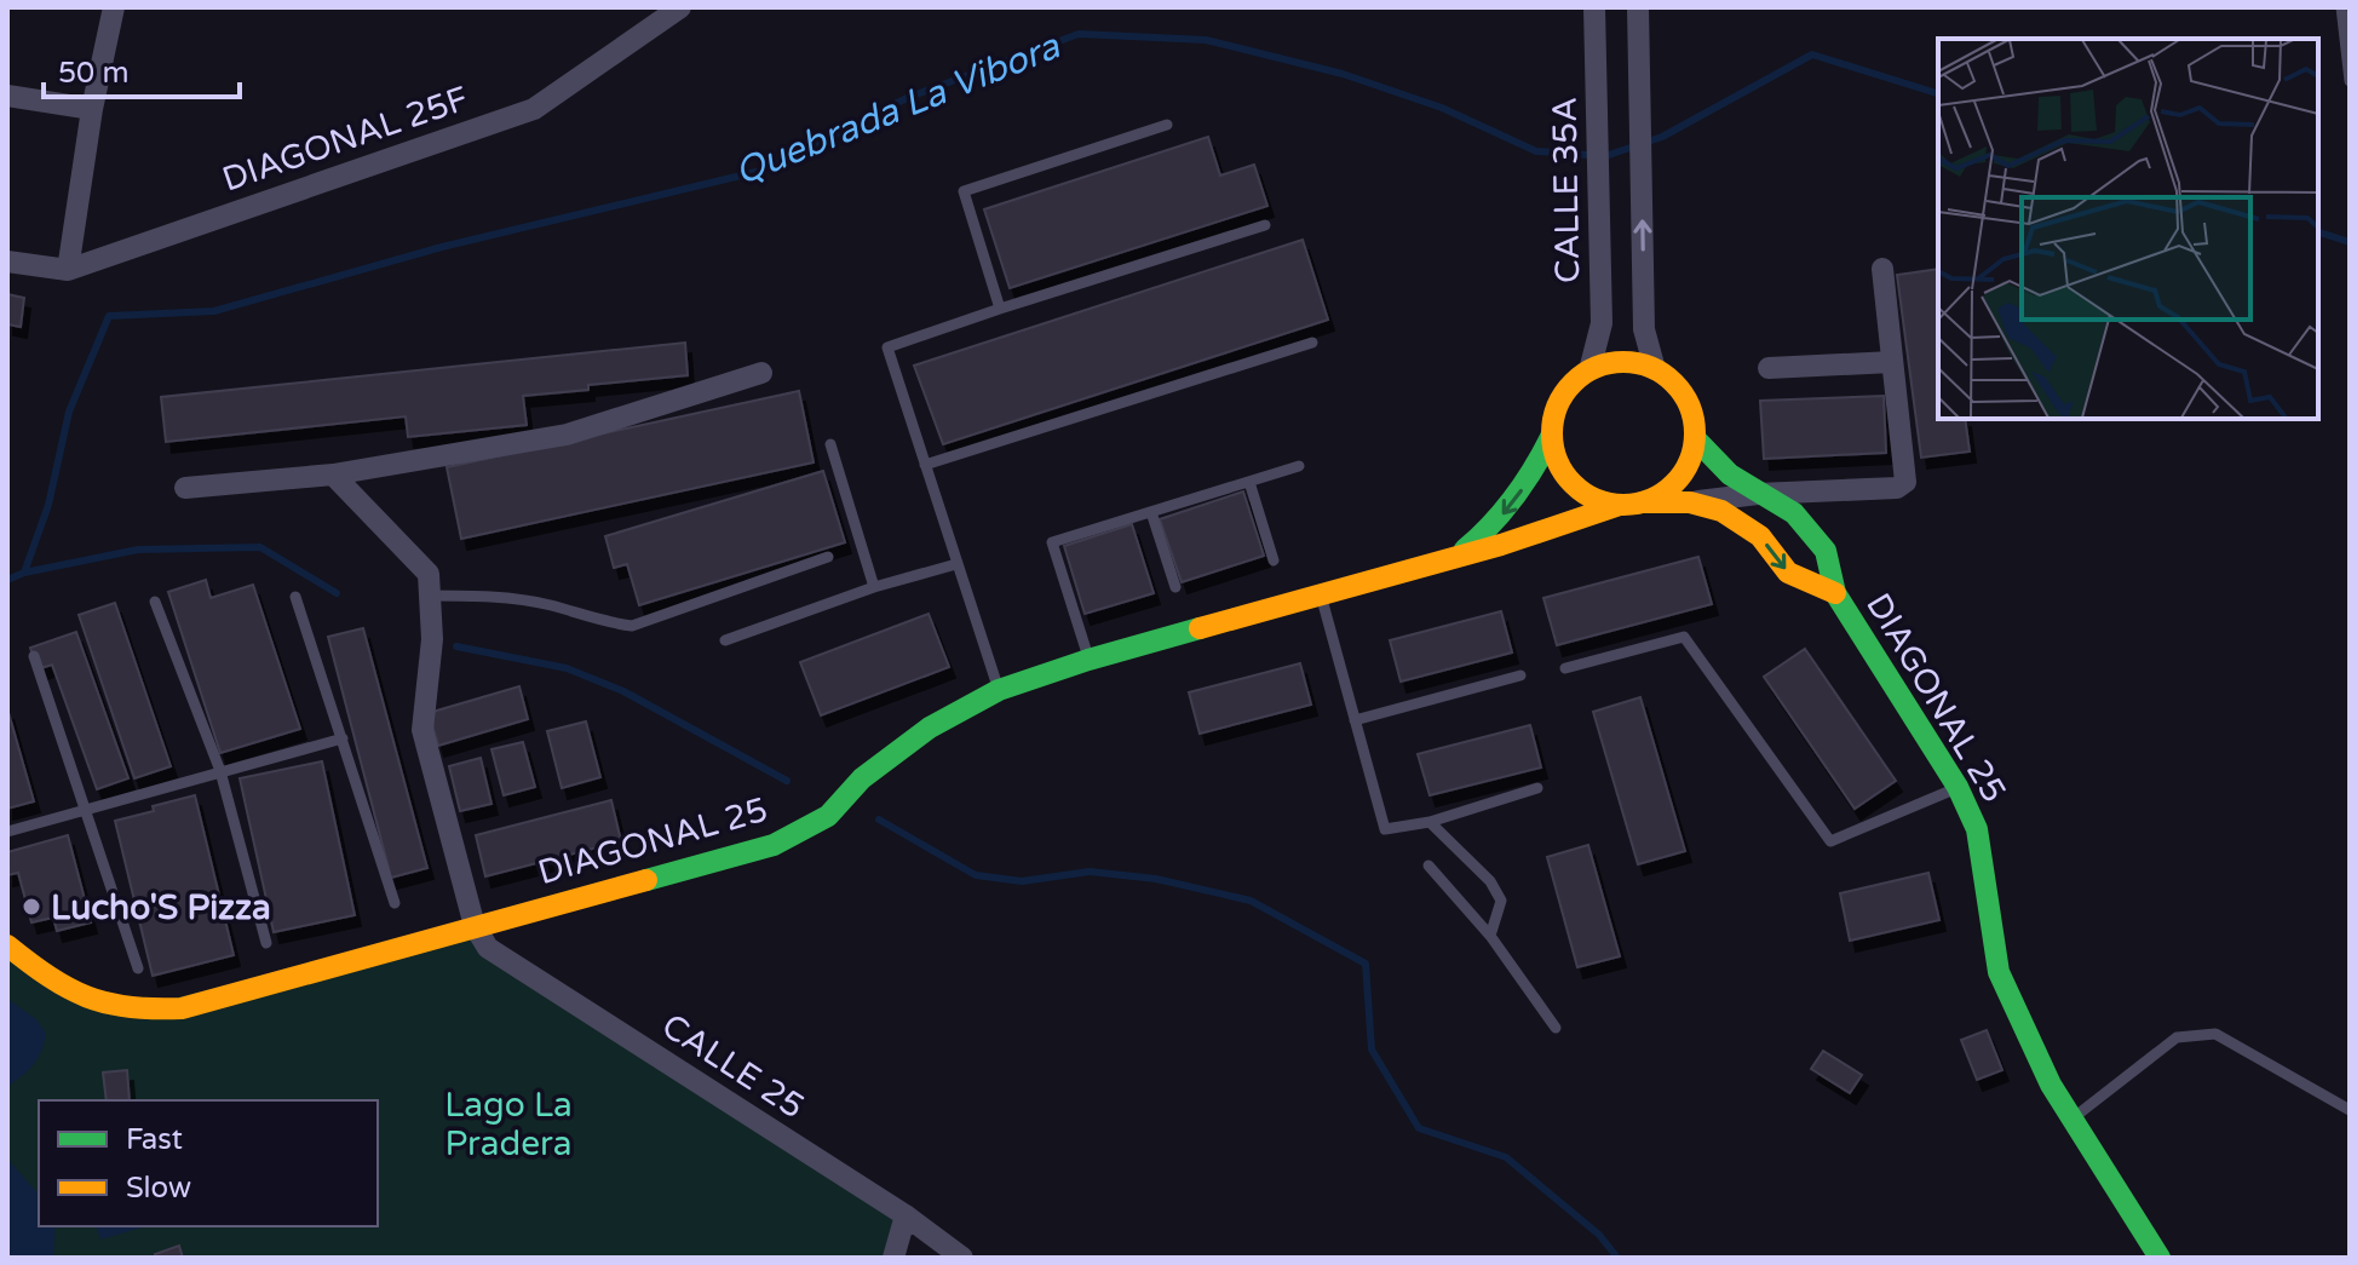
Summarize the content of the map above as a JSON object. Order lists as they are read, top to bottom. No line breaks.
{"streets":{"street":["DIAGONAL 25F","CALLE 35A","DIAGONAL 25","CALLE 25"]},"crossings":[["CALLE 35A","DIAGONAL 25"],["DIAGONAL 25","CALLE 25"]],"water":["Quebrada La Vibora"],"parks":["Lago La Pradera"],"places":["Lucho'S Pizza"],"legend":["Fast","Slow"],"scale_bar":"50 m"}
